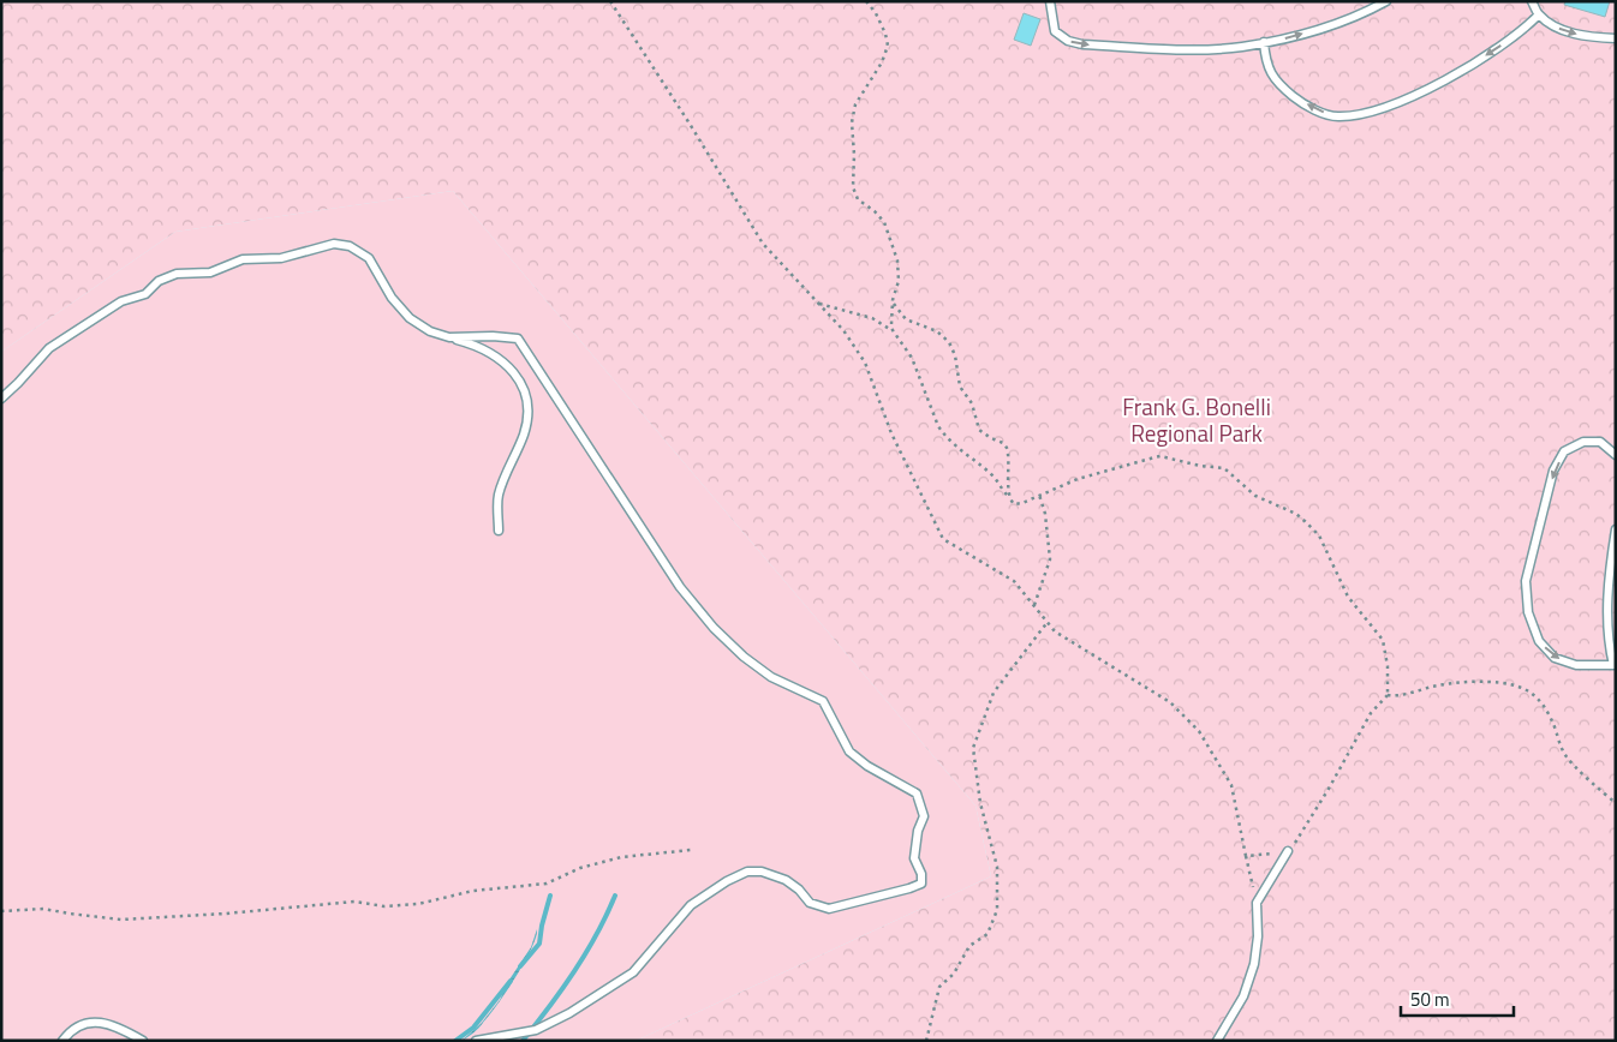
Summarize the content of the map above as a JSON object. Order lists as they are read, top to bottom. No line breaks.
{"parks":["Frank G. Bonelli Regional Park"],"scale_bar":"50 m"}
